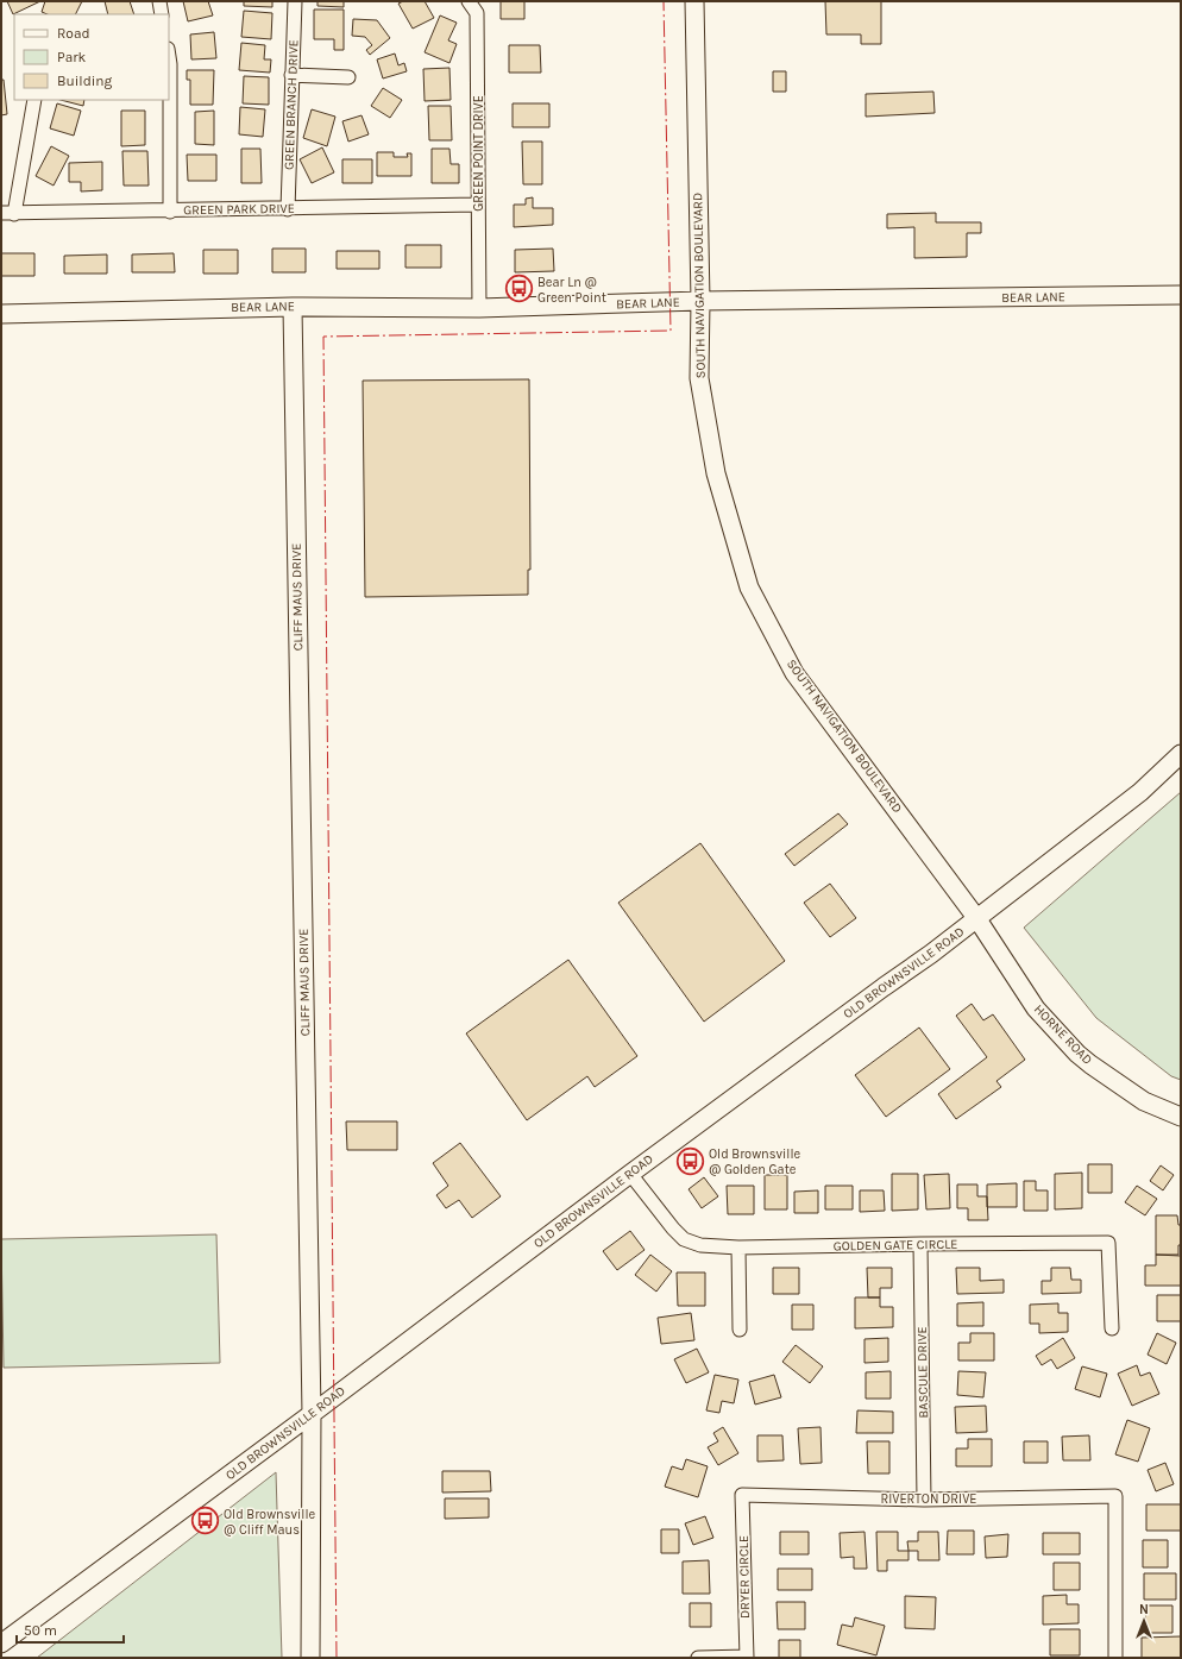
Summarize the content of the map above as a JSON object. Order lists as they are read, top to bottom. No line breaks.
{"streets":{"street":["GREEN BRANCH DRIVE","GREEN POINT DRIVE","GREEN PARK DRIVE","SOUTH NAVIGATION BOULEVARD","BEAR LANE","CLIFF MAUS DRIVE","OLD BROWNSVILLE ROAD","HORNE ROAD","GOLDEN GATE CIRCLE","BASCULE DRIVE","RIVERTON DRIVE","DRYER CIRCLE"]},"crossings":[["GREEN BRANCH DRIVE","GREEN PARK DRIVE"],["GREEN POINT DRIVE","GREEN PARK DRIVE"],["GREEN POINT DRIVE","BEAR LANE"],["SOUTH NAVIGATION BOULEVARD","BEAR LANE"],["SOUTH NAVIGATION BOULEVARD","OLD BROWNSVILLE ROAD"],["SOUTH NAVIGATION BOULEVARD","HORNE ROAD"],["BEAR LANE","CLIFF MAUS DRIVE"],["CLIFF MAUS DRIVE","OLD BROWNSVILLE ROAD"],["OLD BROWNSVILLE ROAD","HORNE ROAD"],["OLD BROWNSVILLE ROAD","GOLDEN GATE CIRCLE"],["GOLDEN GATE CIRCLE","BASCULE DRIVE"],["BASCULE DRIVE","RIVERTON DRIVE"],["RIVERTON DRIVE","DRYER CIRCLE"]],"places":{"bus stop":["Bear Ln @ Green Point","Old Brownsville @ Golden Gate","Old Brownsville @ Cliff Maus"]},"legend":["Road","Park","Building"],"scale_bar":"50 m","north":"top"}
